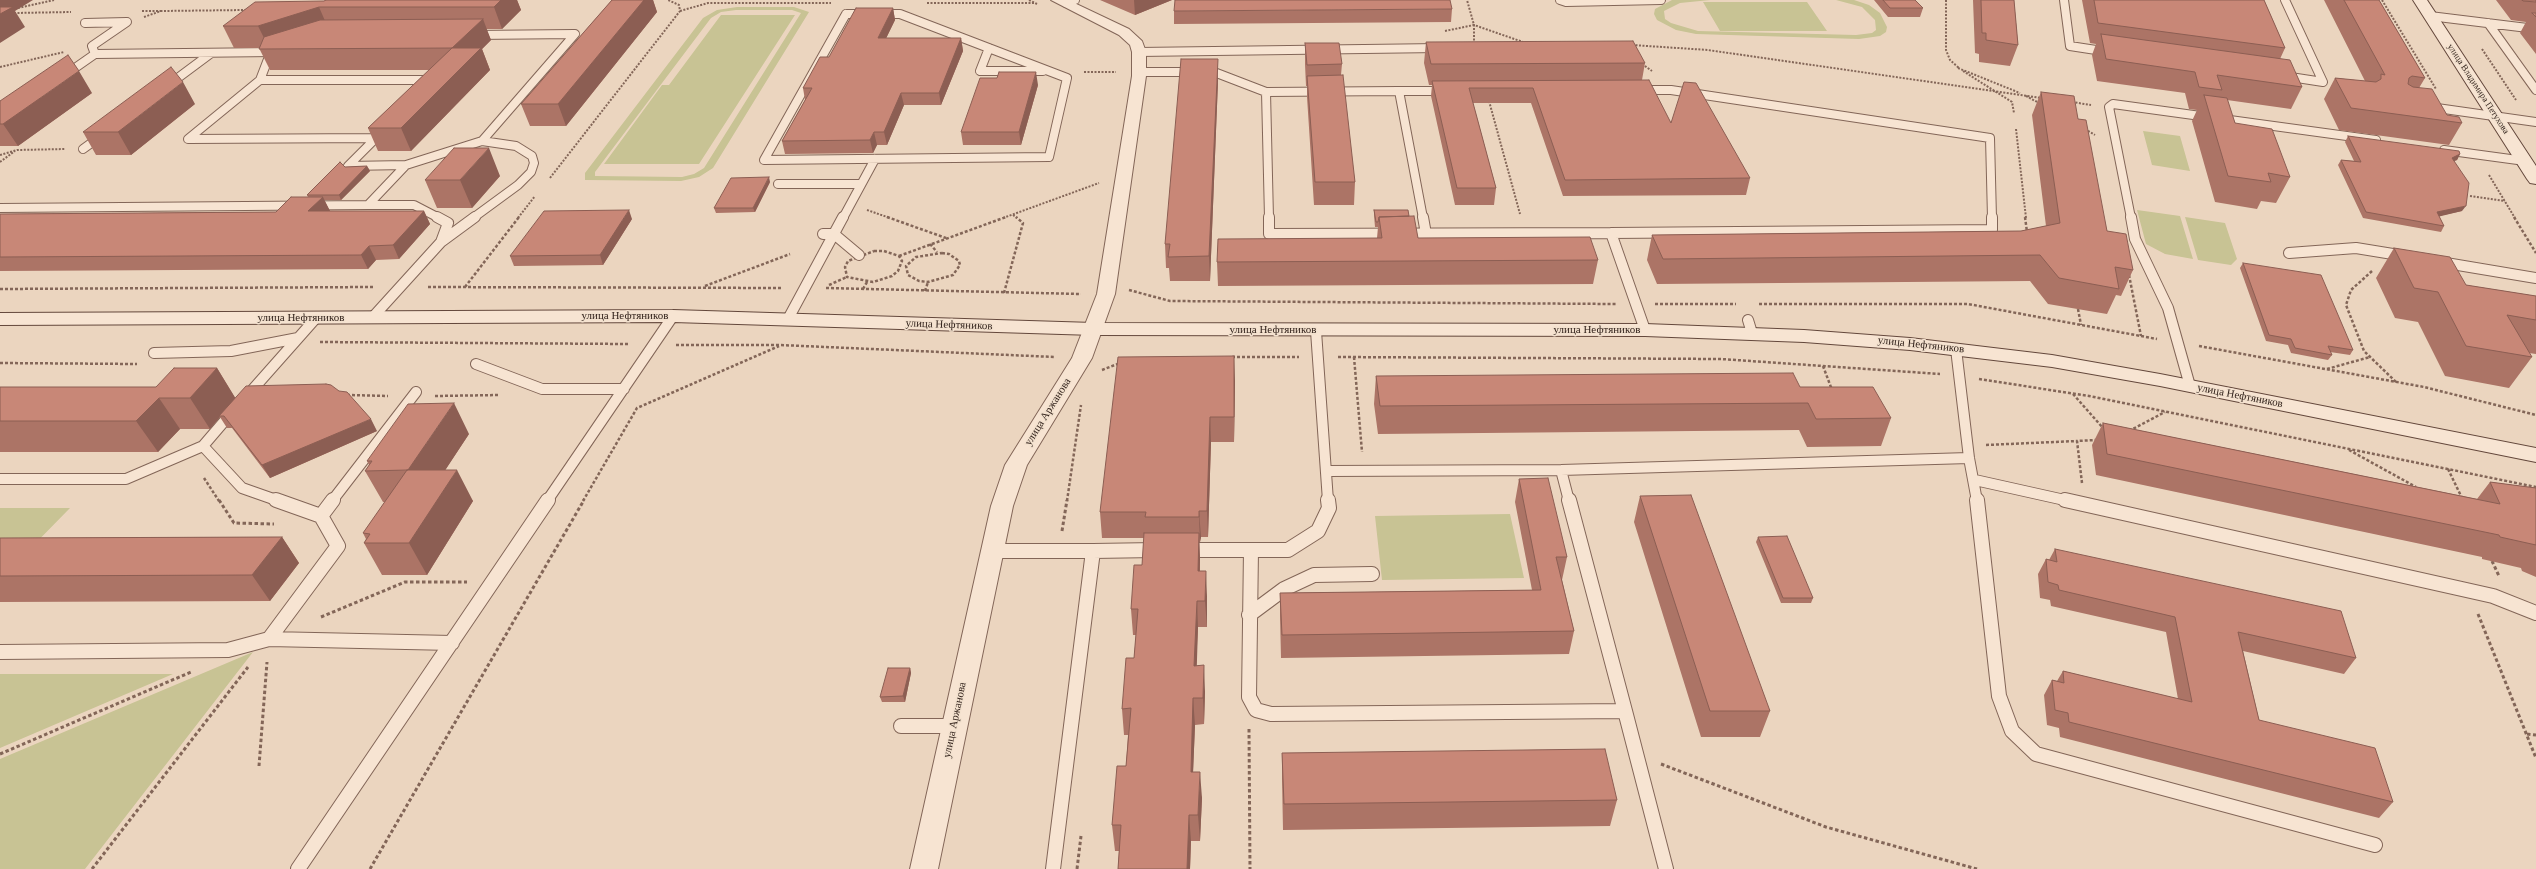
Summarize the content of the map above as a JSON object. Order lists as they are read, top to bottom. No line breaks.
{"streets":{"main road":["улица Владимира Петухова","улица Нефтяников"],"street":["улица Аржанова"]},"crossings":[["улица Нефтяников","улица Аржанова"]]}
